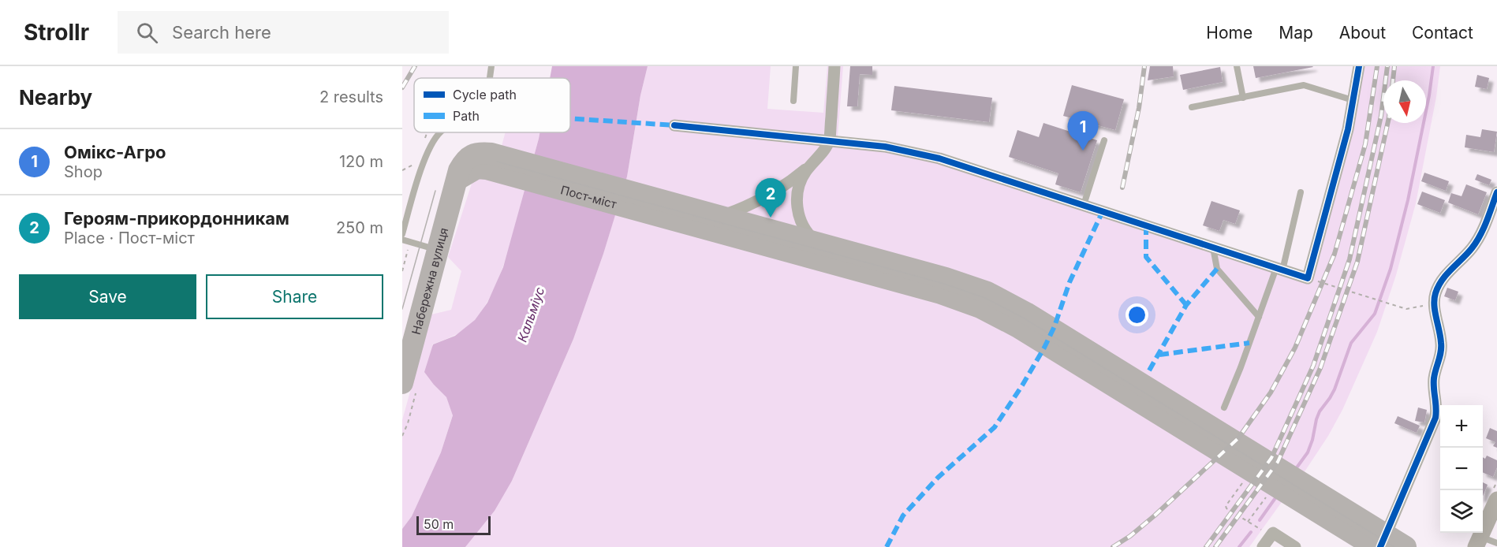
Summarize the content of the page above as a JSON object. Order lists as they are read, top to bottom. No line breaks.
{"streets":{"highway":["Пост-міст","Набережна вулиця"]},"crossings":[["Пост-міст","Набережна вулиця"]],"water":["Кальміус"],"legend":["Cycle path","Path"],"scale_bar":"50 m","north":"bottom","page":{"header":"Strollr","search":"Search here","nav":["Home","Map","About","Contact"],"heading":["Nearby","2 results"],"pins":["1","2"],"list":[{"mark":"1","name":"Омiкс-Агро","note":"Shop","value":"120 m"},{"mark":"2","name":"Героям-прикордонникам","note":"Place · Пост-міст","value":"250 m"}],"buttons":["Save","Share"],"map_buttons":["+","−"],"scale":"50 m"}}
